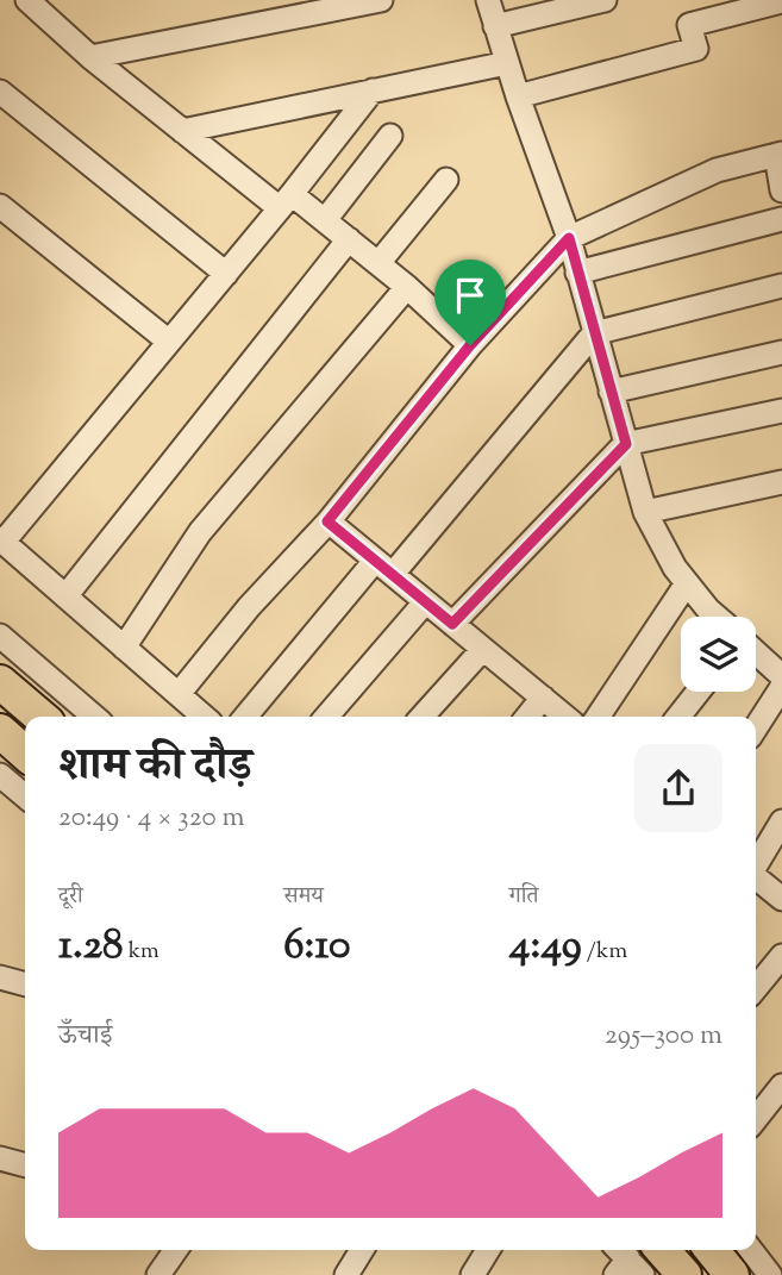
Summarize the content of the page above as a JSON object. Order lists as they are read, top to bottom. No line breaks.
{"page":{"heading":["शाम की दौड़","20:49 · 4 × 320 m"],"stats":[["दूरी","1.28 km"],["समय","6:10"],["गति","4:49 /km"]],"chart":["ऊँचाई","295–300 m"]}}
